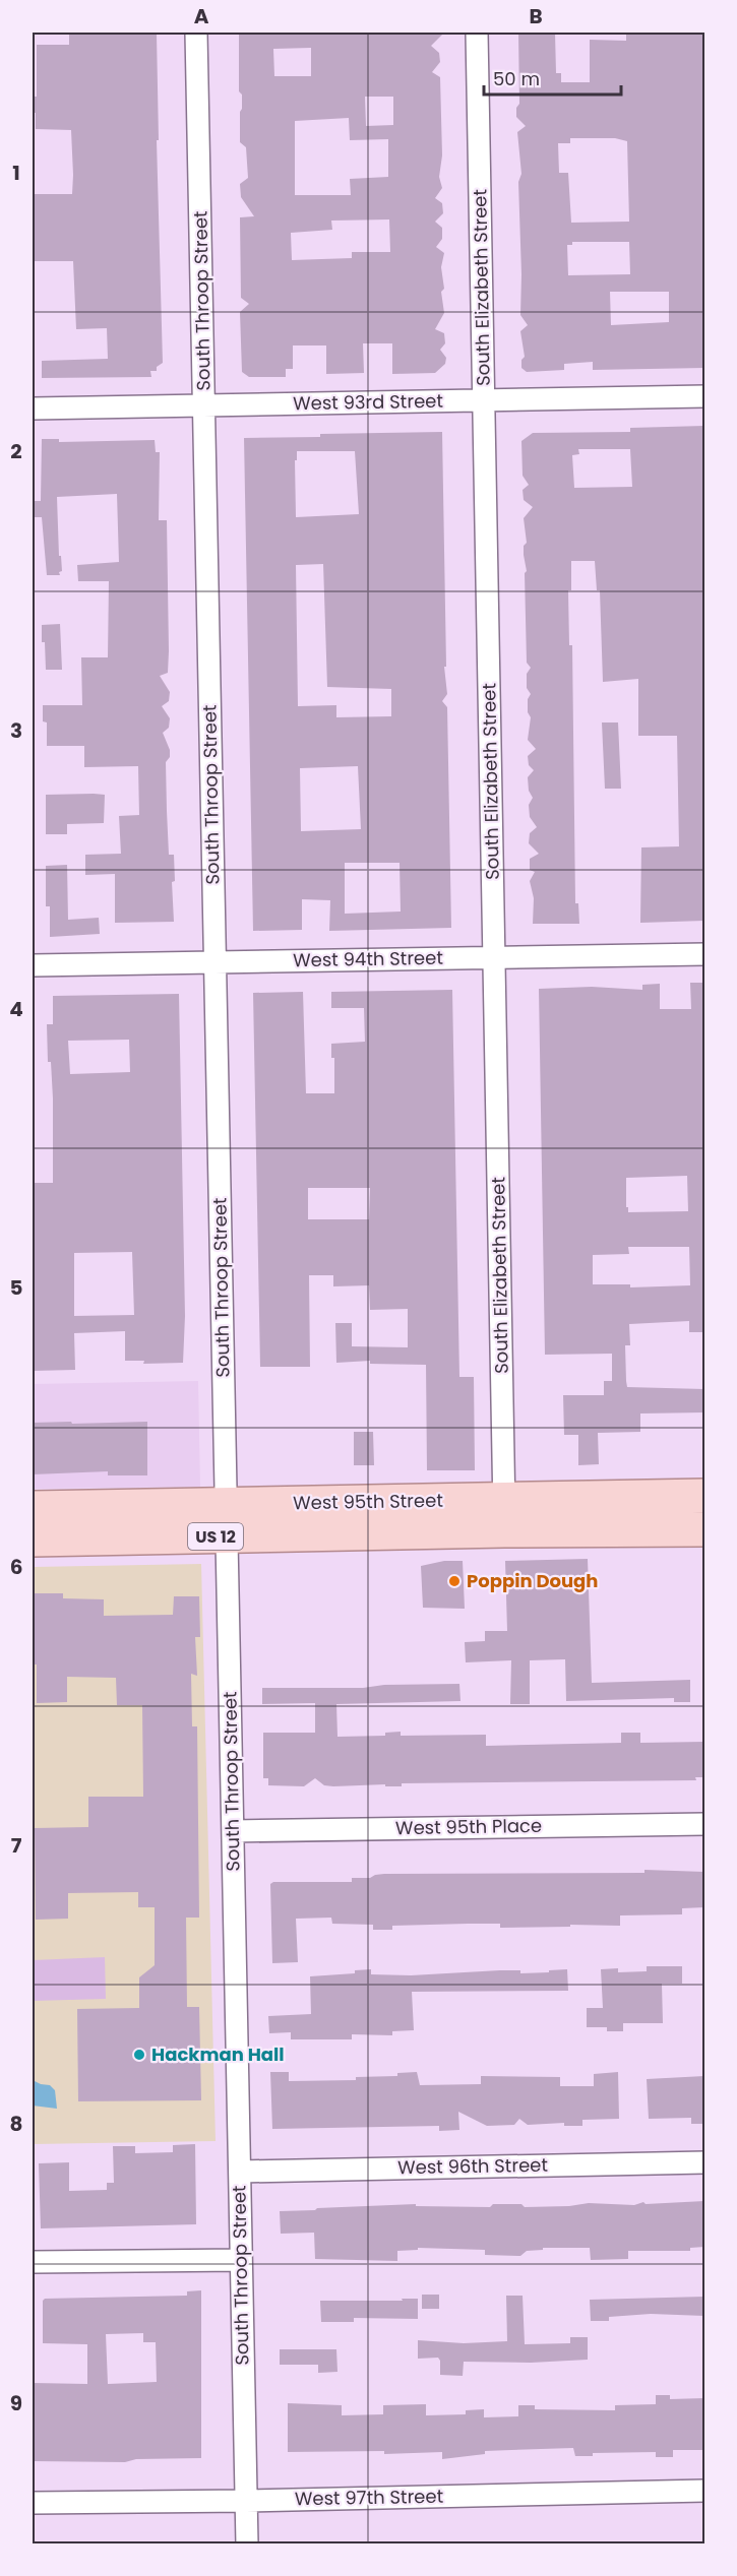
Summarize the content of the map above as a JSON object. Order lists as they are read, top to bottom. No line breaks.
{"streets":{"main road":["West 95th Street","US 12"],"street":["South Elizabeth Street","South Throop Street","West 93rd Street","West 94th Street","West 95th Place","West 96th Street","West 97th Street"]},"crossings":[["South Elizabeth Street","West 93rd Street"],["South Elizabeth Street","West 94th Street"],["South Elizabeth Street","West 95th Street"],["South Throop Street","West 93rd Street"],["South Throop Street","West 94th Street"],["South Throop Street","West 95th Street"],["South Throop Street","West 95th Place"],["South Throop Street","West 96th Street"],["South Throop Street","West 97th Street"]],"places":["Poppin Dough","Hackman Hall"],"scale_bar":"50 m","grid":{"columns":["A","B"],"rows":["1","2","3","4","5","6","7","8","9"]}}
